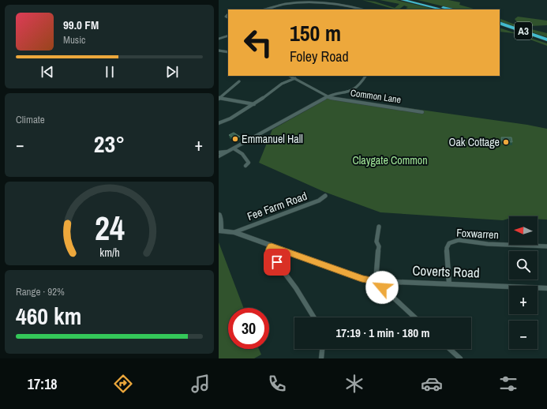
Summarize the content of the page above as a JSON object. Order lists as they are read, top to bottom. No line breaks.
{"streets":{"highway":["A3"],"street":["Common Lane","Fee Farm Road","Foxwarren","Coverts Road"]},"crossings":[["Fee Farm Road","Coverts Road"],["Foxwarren","Coverts Road"]],"parks":["Claygate Common"],"places":["Emmanuel Hall","Oak Cottage"],"north":"left","page":{"turn":["150 m","Foley Road"],"song":["99.0 FM","Music"],"tile":["Climate",["Range · 92%","460 km"]],"heat":["−","23°","+"],"map_buttons":["+","−"],"limit":"30","trip":"17:19 · 1 min · 180 m","tabs":"17:18","gauge":["24","km/h"]}}
